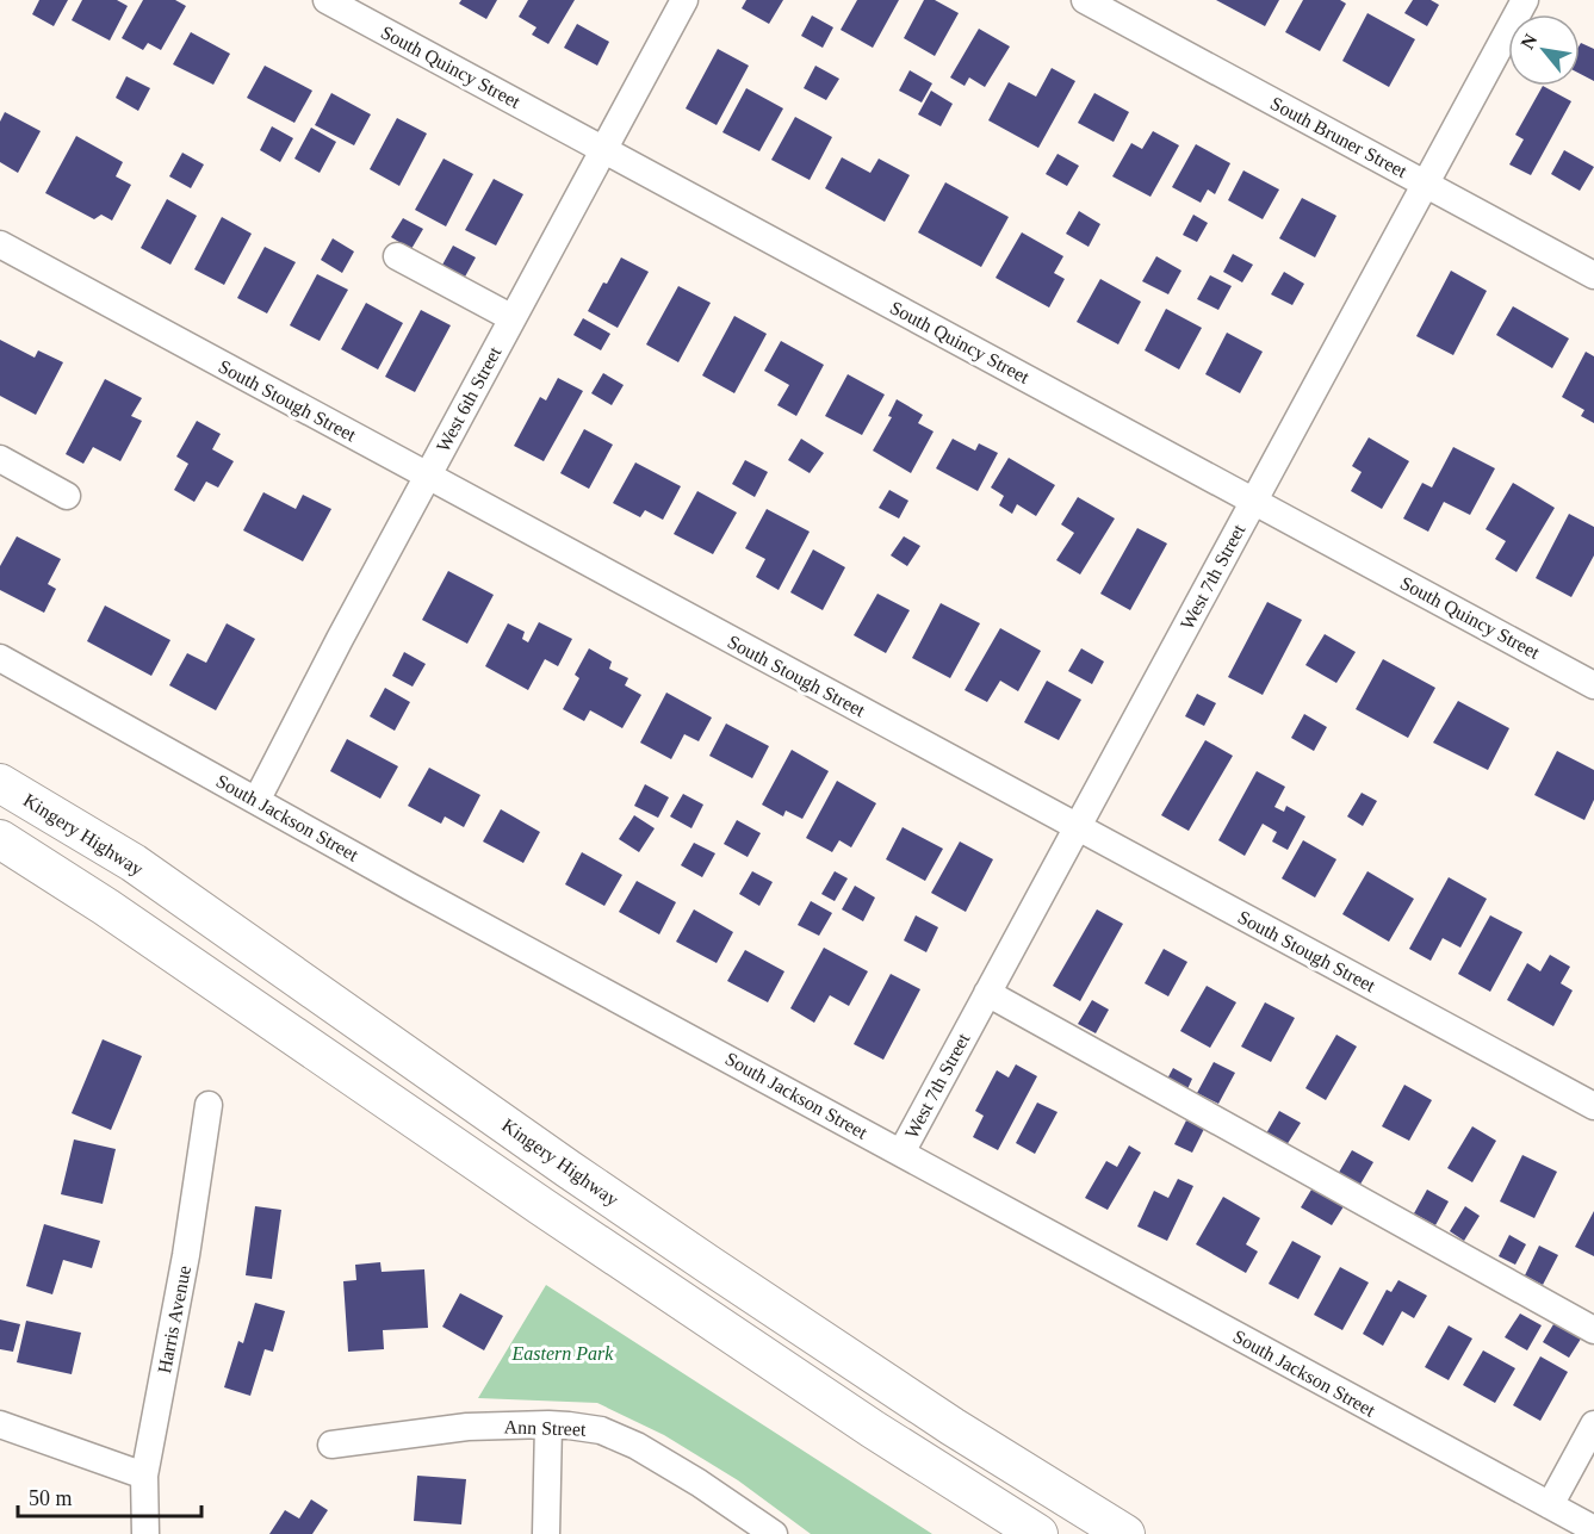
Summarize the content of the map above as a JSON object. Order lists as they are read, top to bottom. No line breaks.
{"streets":{"highway":["Kingery Highway"],"street":["South Quincy Street","South Bruner Street","West 6th Street","South Stough Street","West 7th Street","South Jackson Street","Harris Avenue","Ann Street"]},"crossings":[["South Quincy Street","West 6th Street"],["South Quincy Street","West 7th Street"],["South Bruner Street","West 7th Street"],["West 6th Street","South Stough Street"],["West 6th Street","South Jackson Street"],["South Stough Street","West 7th Street"],["West 7th Street","South Jackson Street"]],"parks":["Eastern Park"],"scale_bar":"50 m","north":"top left"}
